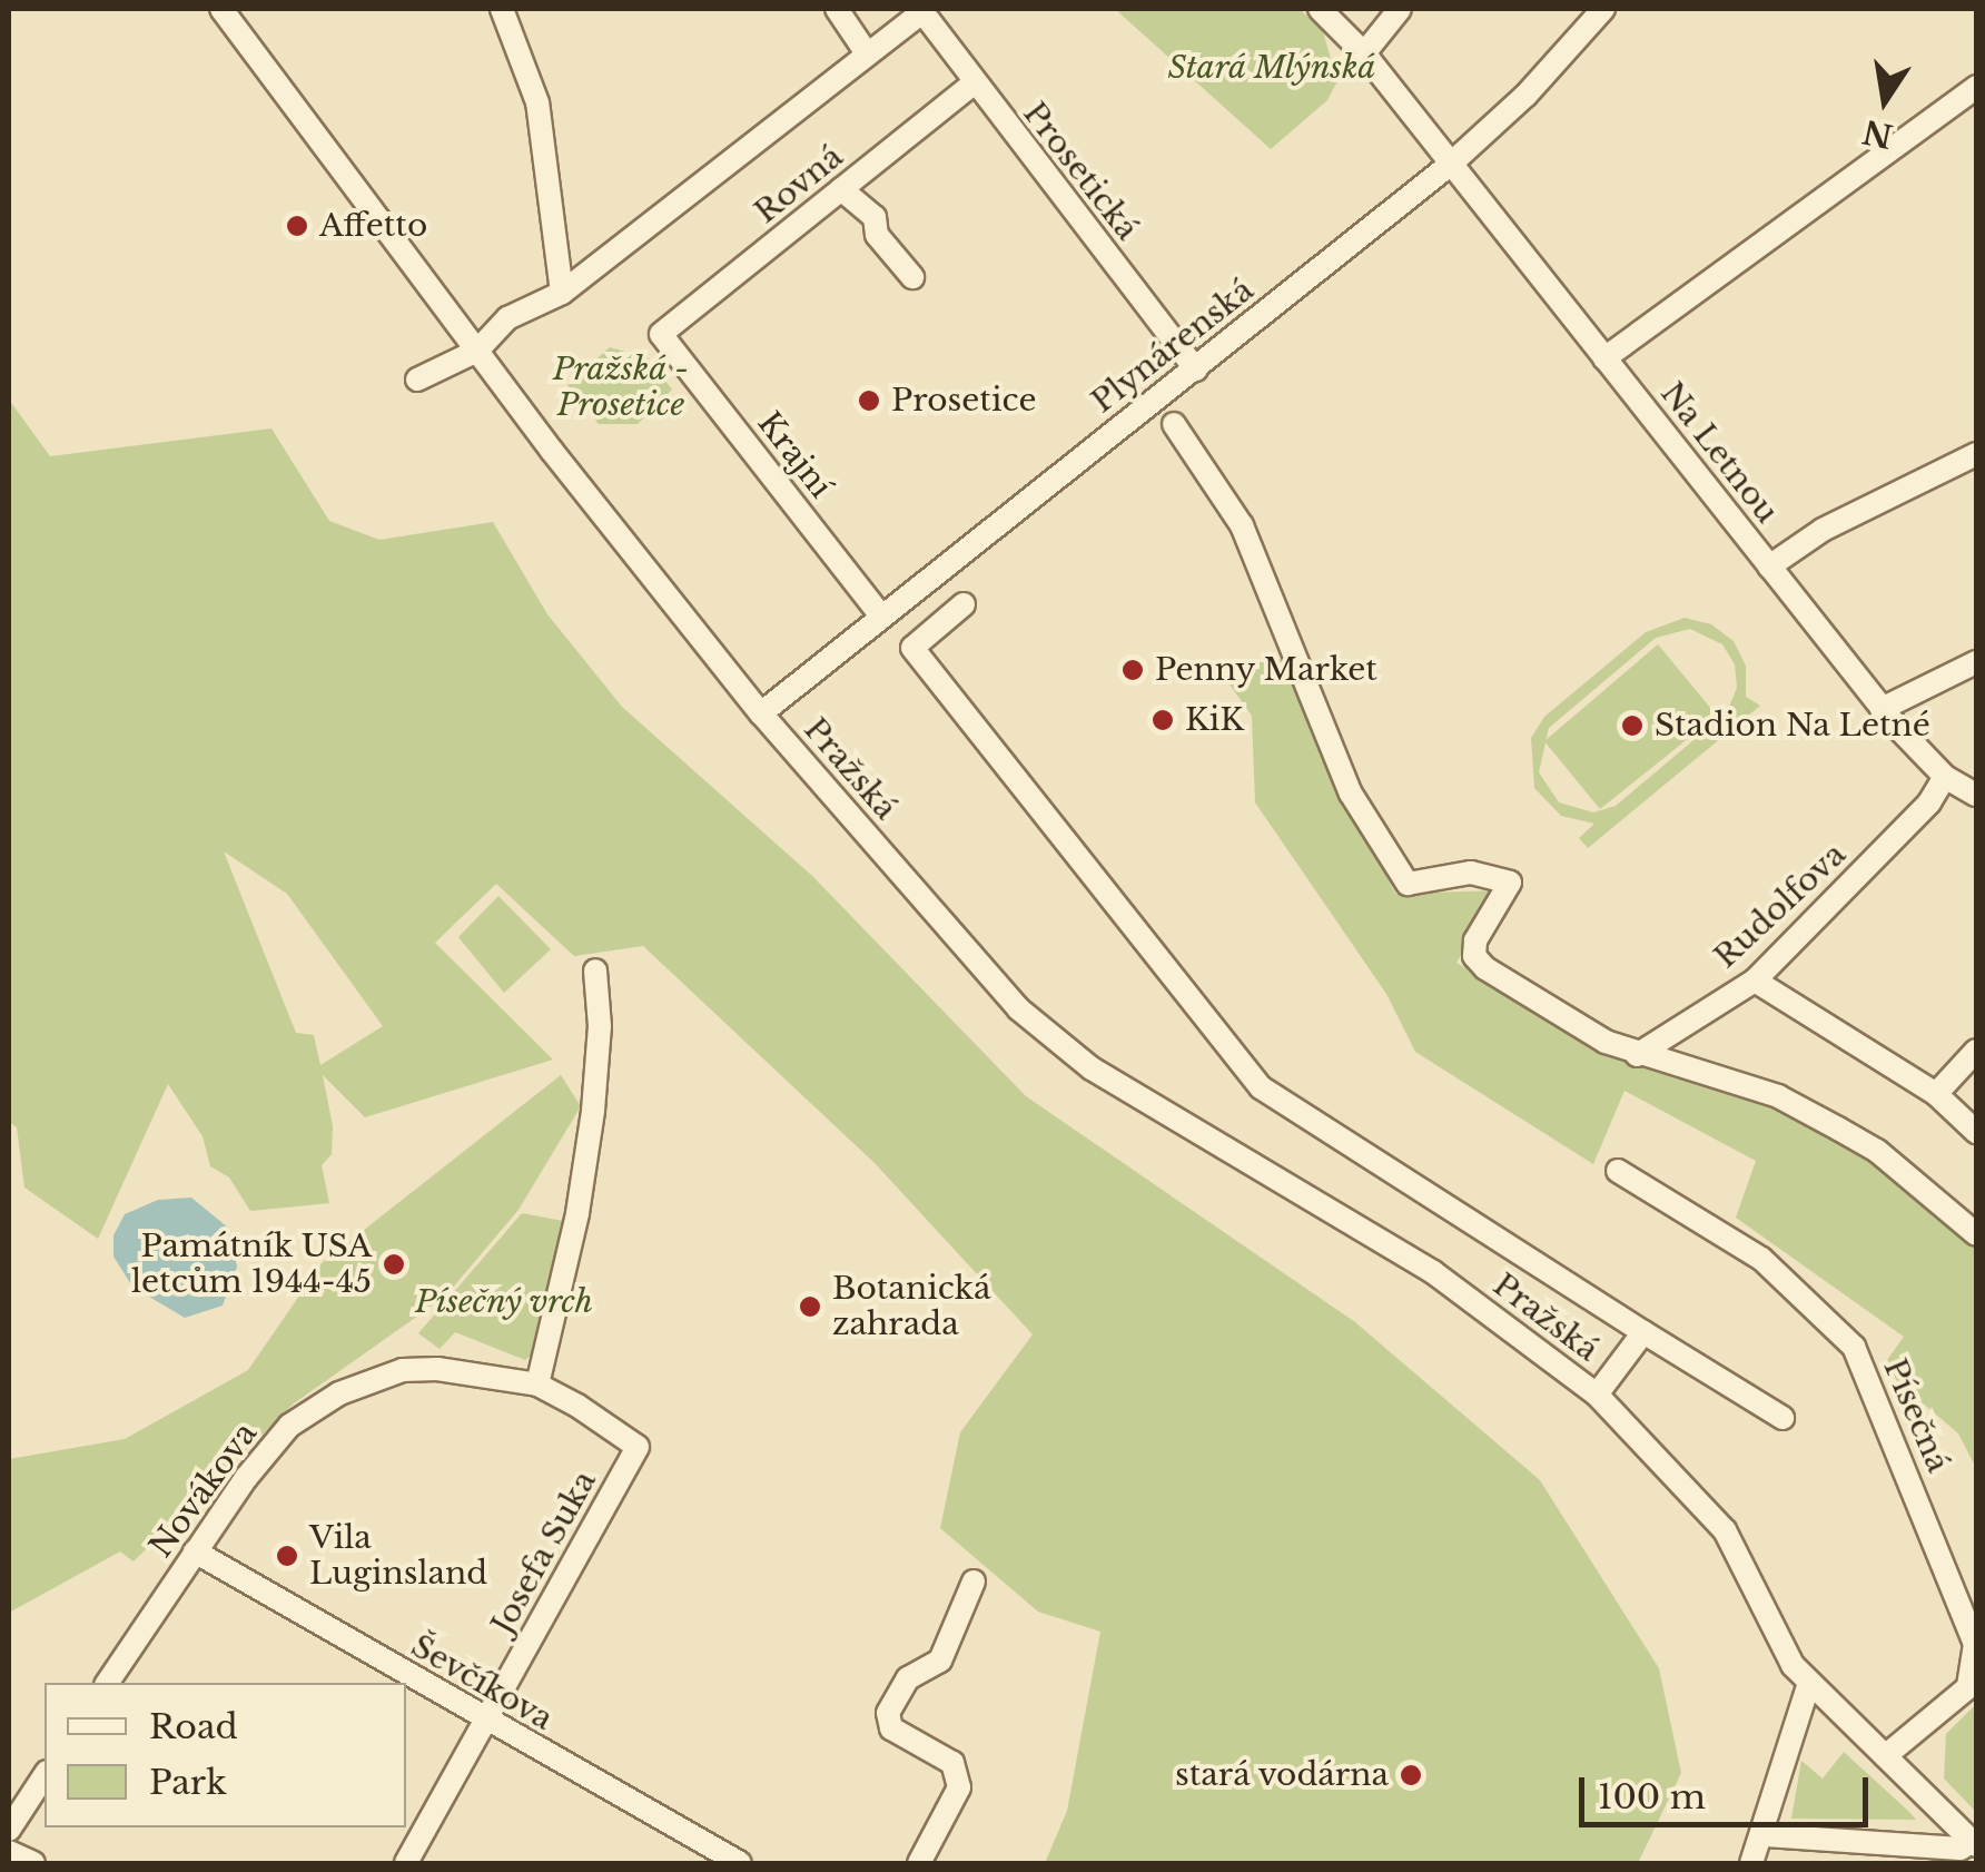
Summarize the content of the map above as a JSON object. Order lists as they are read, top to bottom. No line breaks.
{"streets":{"street":["Prosetická","Rovná","Plynárenská","Na Letnou","Krajní","Pražská","Rudolfova","Písečná","Novákova","Josefa Suka","Ševčíkova"]},"crossings":[["Prosetická","Rovná"],["Prosetická","Plynárenská"],["Rovná","Krajní"],["Plynárenská","Na Letnou"],["Plynárenská","Krajní"],["Plynárenská","Pražská"],["Na Letnou","Rudolfova"],["Pražská","Písečná"],["Novákova","Josefa Suka"],["Novákova","Ševčíkova"],["Josefa Suka","Ševčíkova"]],"parks":["Stará Mlýnská","Pražská - Prosetice","Písečný vrch"],"places":["Affetto","Prosetice","Penny Market","KiK","Stadion Na Letné","Památník USA letcům 1944-45","Botanická zahrada","Vila Luginsland","stará vodárna"],"legend":["Road","Park"],"scale_bar":"100 m","north":"bottom"}
